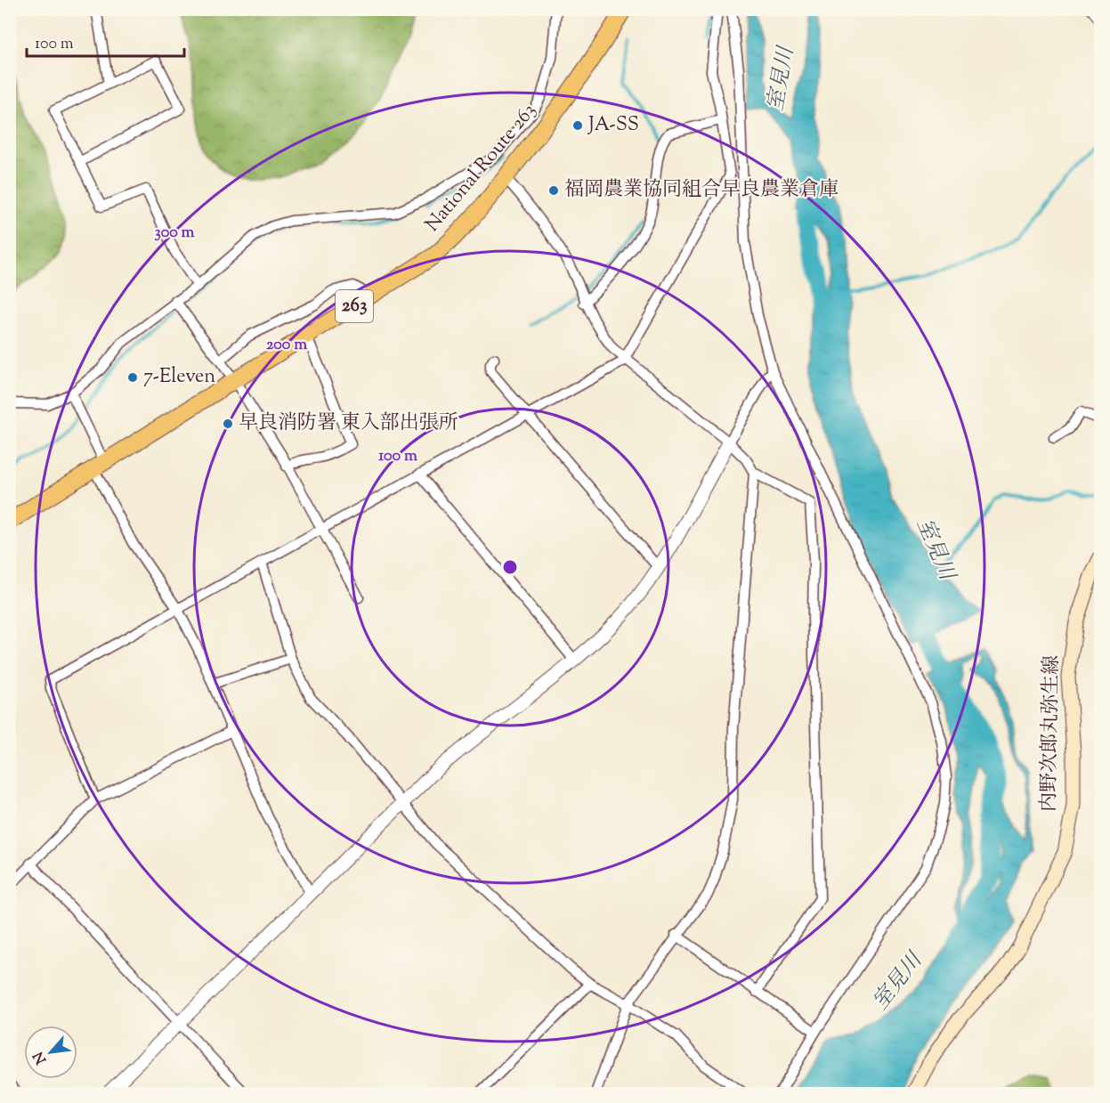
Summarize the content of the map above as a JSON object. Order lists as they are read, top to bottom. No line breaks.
{"streets":{"highway":["National Route 263","263"],"main road":["内野次郎丸弥生線"]},"water":["室見川"],"places":["JA-SS","福岡農業協同組合早良農業倉庫","7-Eleven","早良消防署 東入部出張所"],"scale_bar":"100 m","north":"bottom left","rings":["300 m","200 m","100 m"]}
